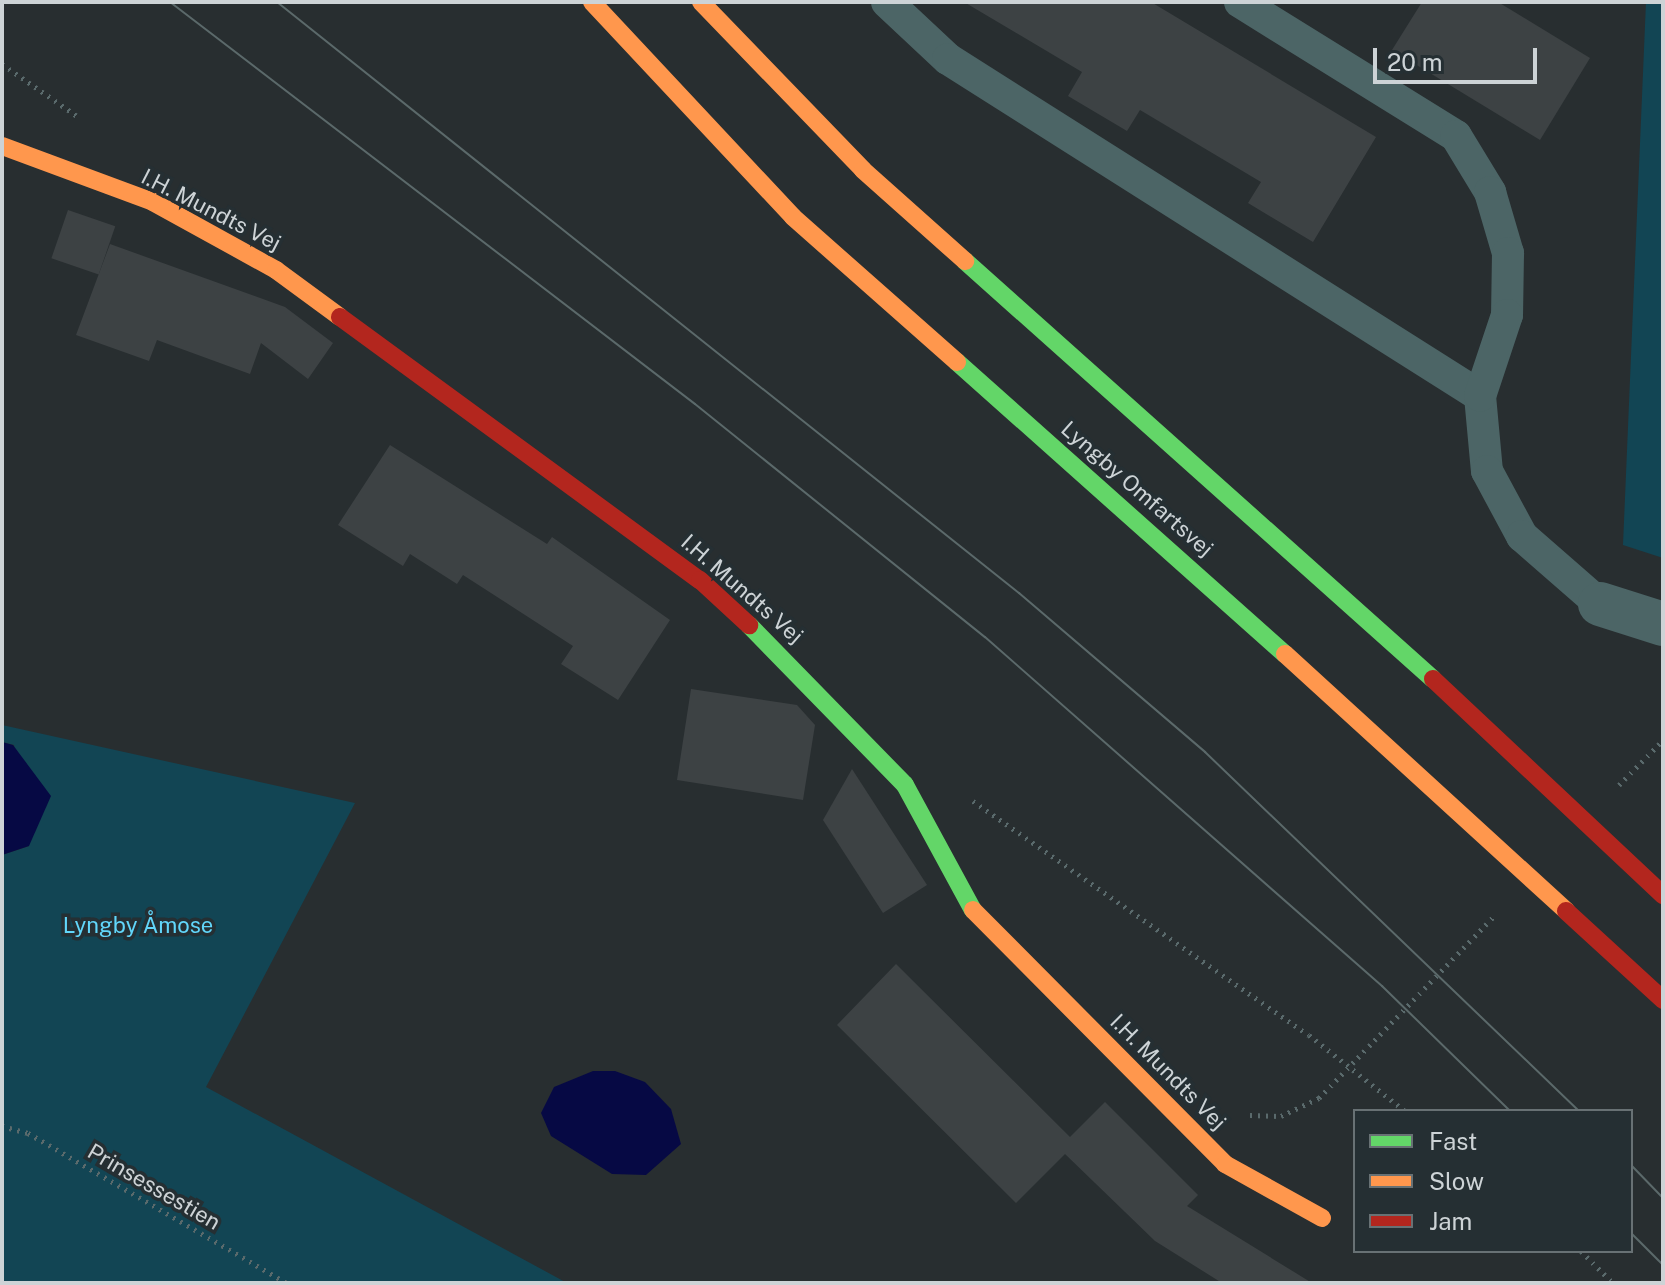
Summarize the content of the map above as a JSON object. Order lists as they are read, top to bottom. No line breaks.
{"streets":{"main road":["I.H. Mundts Vej","Lyngby Omfartsvej"],"path":["Prinsessestien"]},"parks":["Lyngby Åmose"],"legend":["Fast","Slow","Jam"],"scale_bar":"20 m"}
